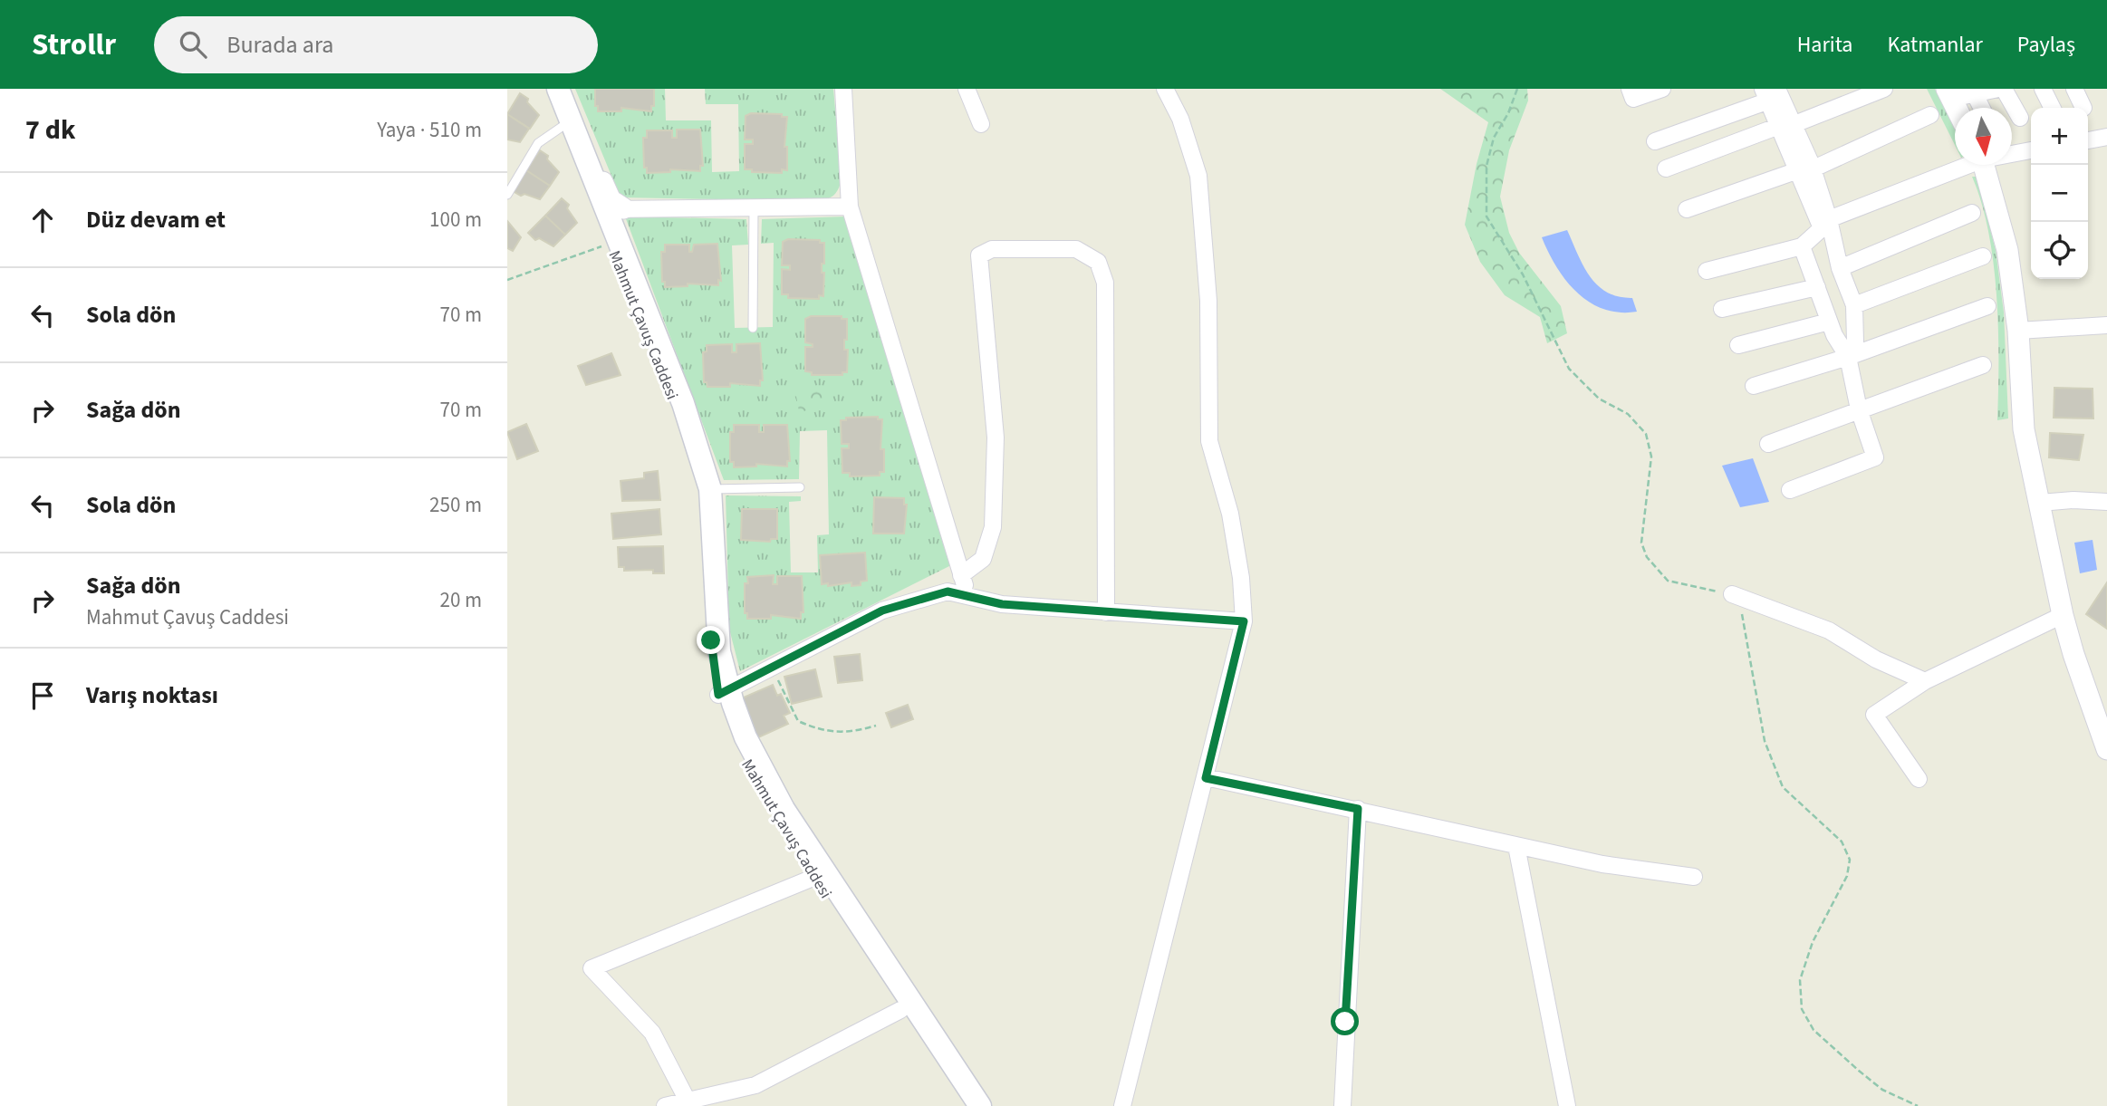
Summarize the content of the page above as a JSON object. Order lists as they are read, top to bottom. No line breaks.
{"streets":{"main road":["Mahmut Çavuş Caddesi"]},"north":"bottom","page":{"header":"Strollr","search":"Burada ara","nav":["Harita","Katmanlar","Paylaş"],"heading":["7 dk","Yaya · 510 m"],"map_buttons":["+","−"],"list":[["Düz devam et","100 m"],["Sola dön","70 m"],["Sağa dön","70 m"],["Sola dön","250 m"],["Sağa dön","Mahmut Çavuş Caddesi","20 m"],"Varış noktası"]}}
